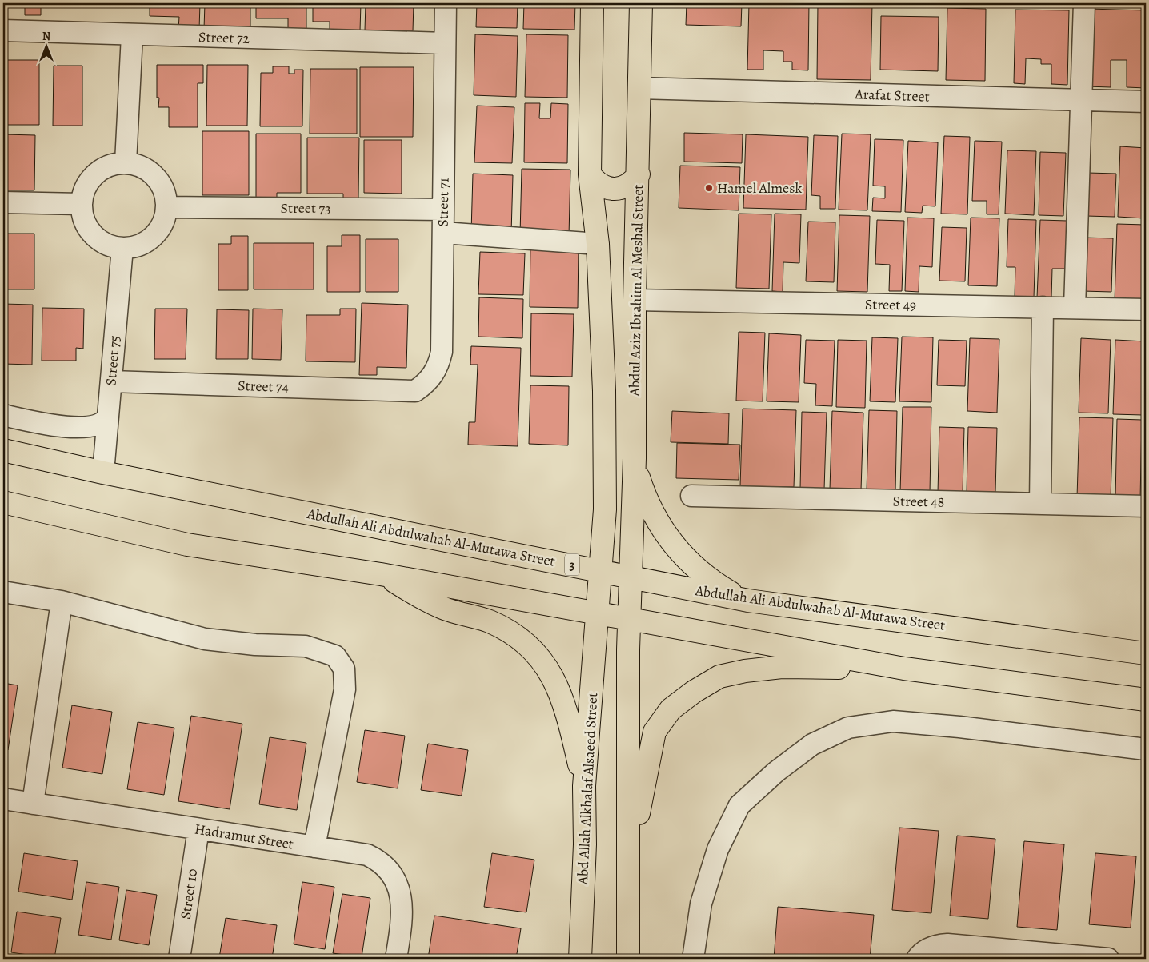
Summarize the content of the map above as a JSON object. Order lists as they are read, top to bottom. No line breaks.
{"streets":{"main road":["Abdul Aziz Ibrahim Al Meshal Street","Abdullah Ali Abdulwahab Al-Mutawa Street","3","Abd Allah Alkhalaf Alsaeed Street"],"street":["Street 72","Arafat Street","Street 71","Street 73","Street 49","Street 75","Street 74","Street 48","Hadramut Street","Street 10"]},"crossings":[["Street 72","Street 71"],["Arafat Street","Abdul Aziz Ibrahim Al Meshal Street"],["Street 71","Street 73"],["Street 71","Street 74"],["Street 73","Street 75"],["Abdul Aziz Ibrahim Al Meshal Street","Street 49"],["Abdul Aziz Ibrahim Al Meshal Street","Abdullah Ali Abdulwahab Al-Mutawa Street"],["Street 75","Street 74"],["Street 75","Abdullah Ali Abdulwahab Al-Mutawa Street"],["Abdullah Ali Abdulwahab Al-Mutawa Street","Abd Allah Alkhalaf Alsaeed Street"],["Hadramut Street","Street 10"]],"places":["Hamel Almesk"],"north":"top"}
